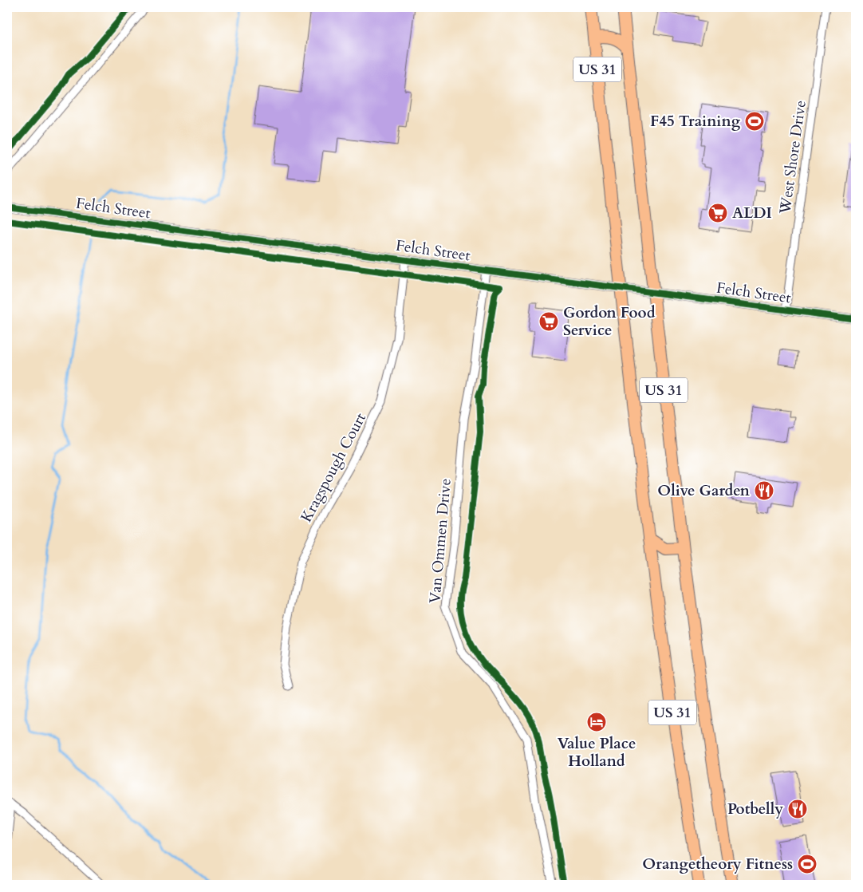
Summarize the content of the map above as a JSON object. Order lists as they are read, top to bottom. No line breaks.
{"streets":{"highway":["US 31"],"street":["West Shore Drive","Felch Street","Kragspough Court","Van Ommen Drive"]},"crossings":[["US 31","Felch Street"],["West Shore Drive","Felch Street"],["Felch Street","Kragspough Court"],["Felch Street","Van Ommen Drive"]],"places":{"sports":["F45 Training","Orangetheory Fitness"],"supermarket":["ALDI","Gordon Food Service"],"restaurant":["Olive Garden","Potbelly"],"hotel":["Value Place Holland"]}}
